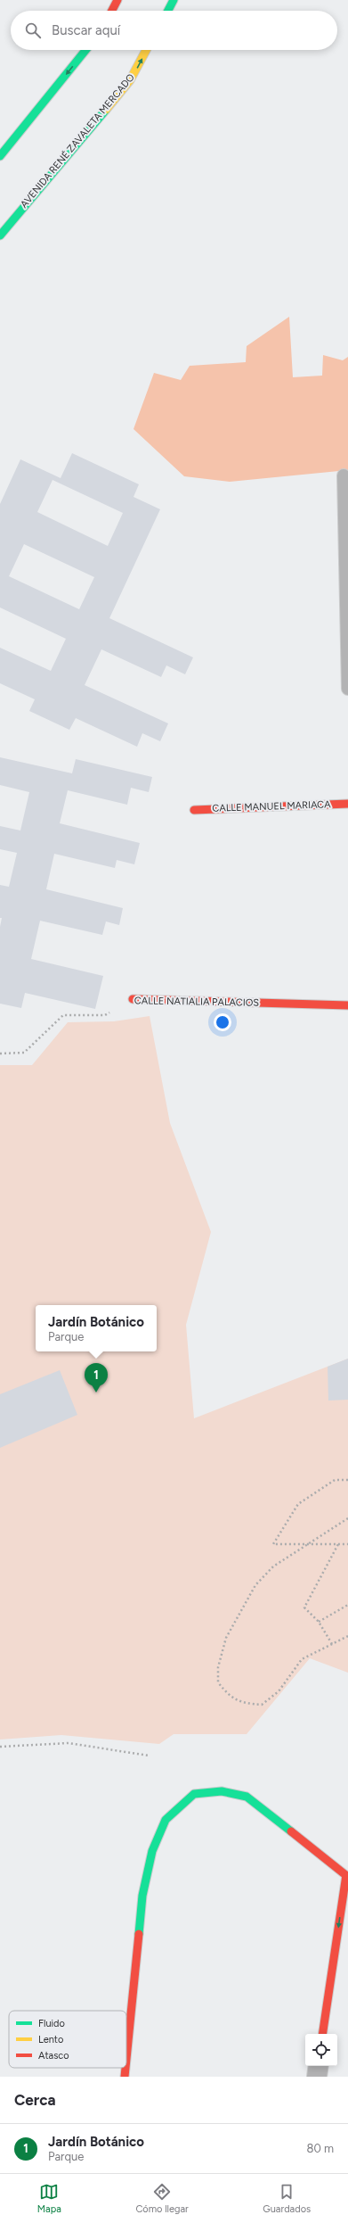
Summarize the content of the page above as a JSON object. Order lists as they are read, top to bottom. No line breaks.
{"streets":{"main road":["AVENIDA RENÉ ZAVALETA MERCADO","CALLE MANUEL MARIACA","CALLE NATIALIA PALACIOS"]},"legend":["Fluido","Lento","Atasco"],"page":{"search":"Buscar aquí","popup":["Jardín Botánico","Parque"],"pins":"1","heading":"Cerca","list":[{"mark":"1","name":"Jardín Botánico","note":"Parque","value":"80 m"}],"nav":["Mapa","Cómo llegar","Guardados"]}}
